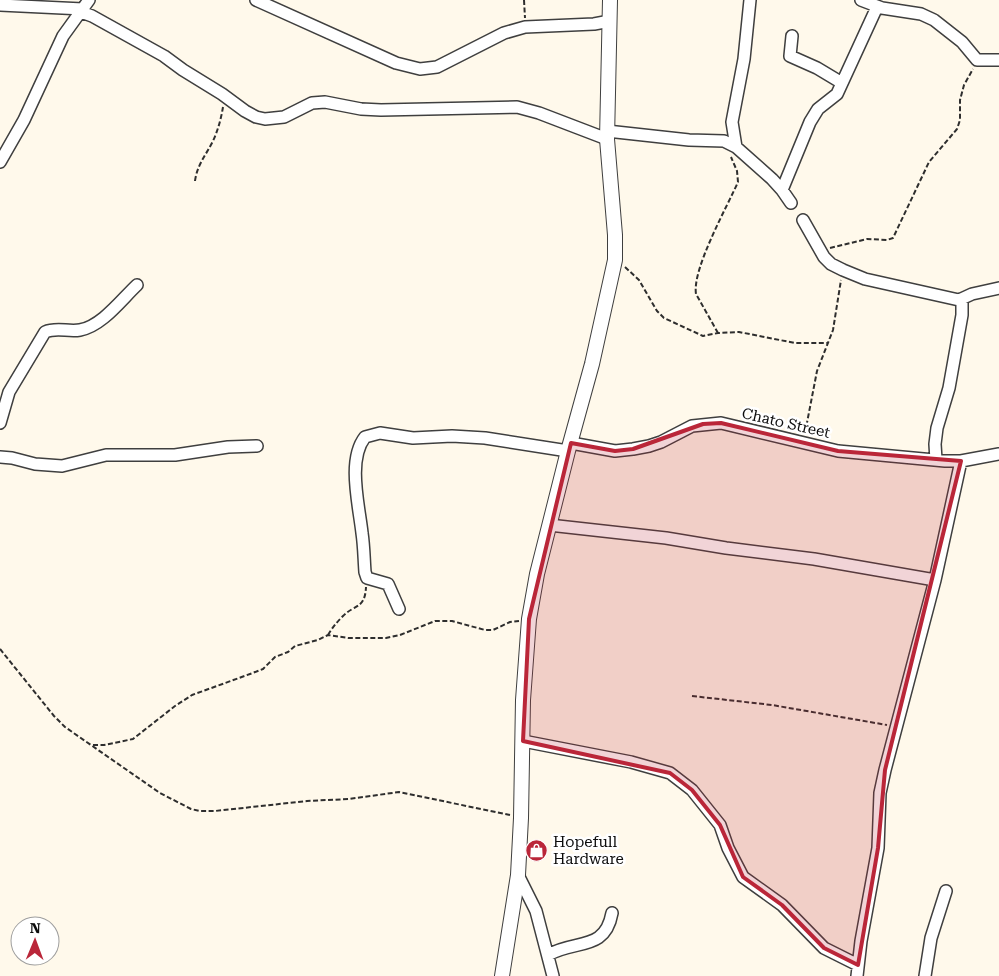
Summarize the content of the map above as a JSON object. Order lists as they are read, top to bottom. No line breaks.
{"streets":{"street":["Chato Street"]},"places":{"shop":["Hopefull Hardware"]},"north":"top"}
